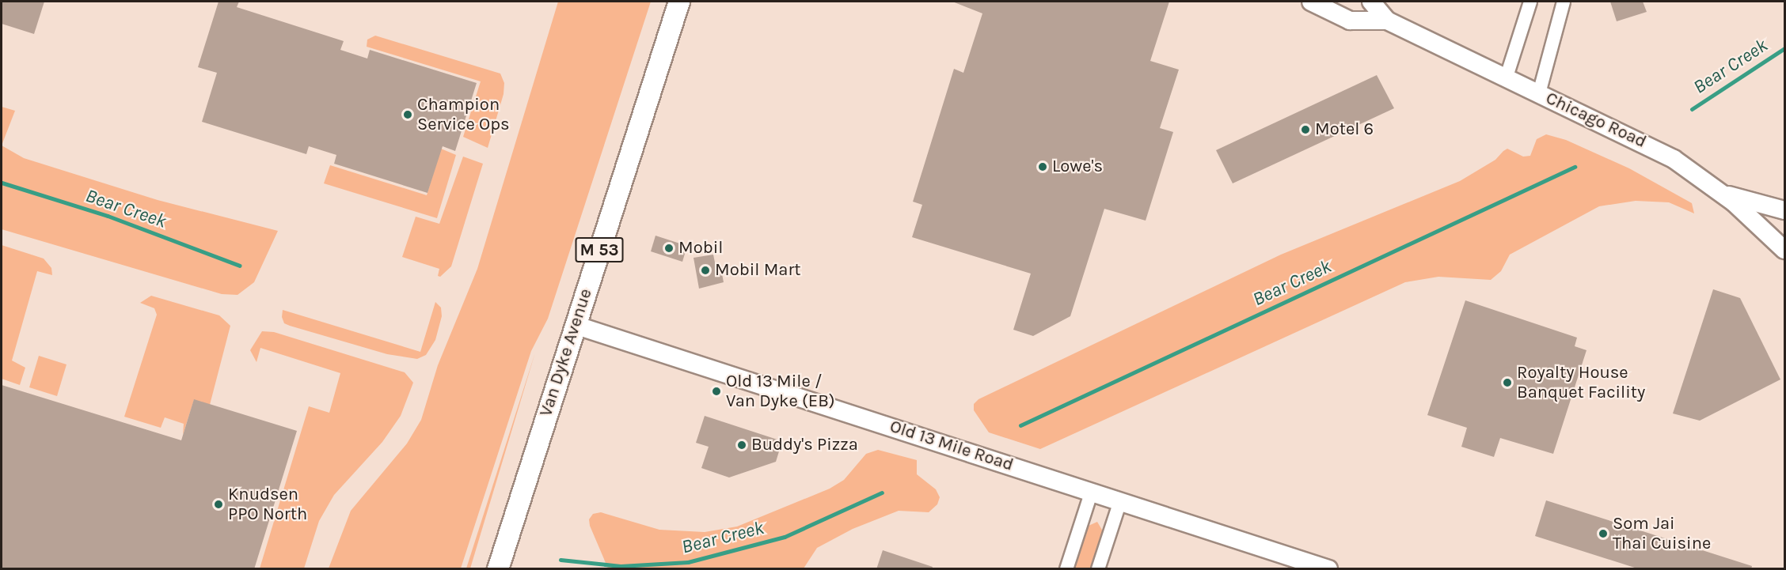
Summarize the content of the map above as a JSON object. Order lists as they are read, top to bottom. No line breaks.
{"streets":{"main road":["M 53","Van Dyke Avenue"],"street":["Chicago Road","Old 13 Mile Road"]},"crossings":[["Van Dyke Avenue","Old 13 Mile Road"]],"water":["Bear Creek"],"places":["Champion Service Ops","Motel 6","Lowe's","Mobil","Mobil Mart","Royalty House Banquet Facility","Old 13 Mile / Van Dyke (EB)","Buddy's Pizza","Knudsen PPO North","Som Jai Thai Cuisine"]}
